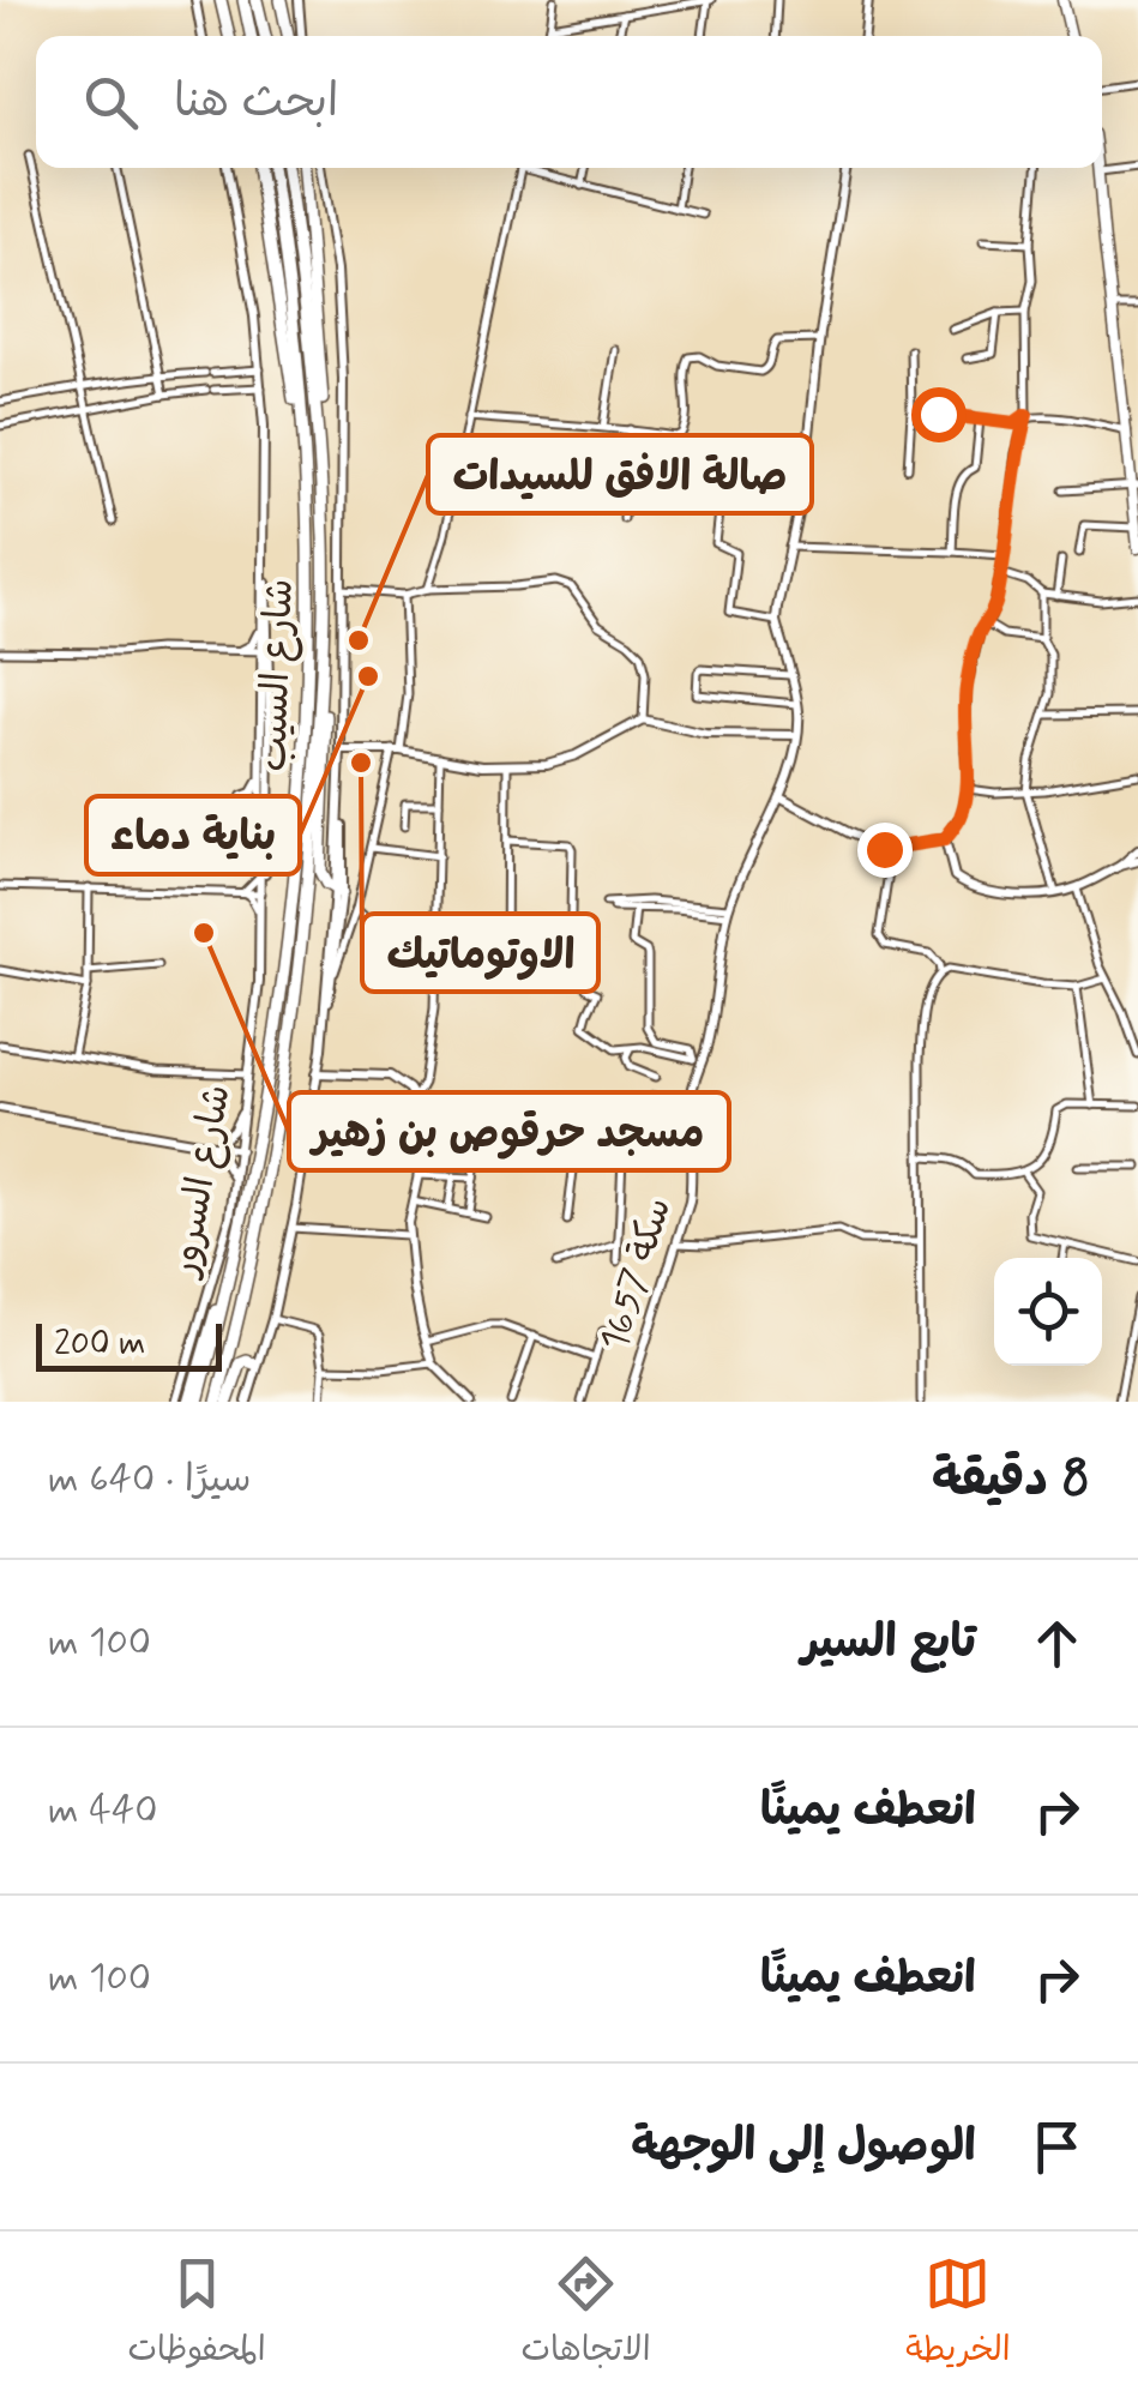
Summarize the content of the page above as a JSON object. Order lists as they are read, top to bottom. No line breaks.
{"streets":{"highway":["شارع السيب"],"street":["شارع السرور","سكة 1657"]},"places":["صالة الافق للسيدات","بناية دماء","الاوتوماتيك","مسجد حرقوص بن زهير"],"scale_bar":"200 m","page":{"search":"ابحث هنا","scale":"200 m","heading":["8 دقيقة","سيرًا · 640 m"],"list":[["تابع السير","100 m"],["انعطف يمينًا","440 m"],["انعطف يمينًا","100 m"],"الوصول إلى الوجهة"],"nav":["الخريطة","الاتجاهات","المحفوظات"]}}
